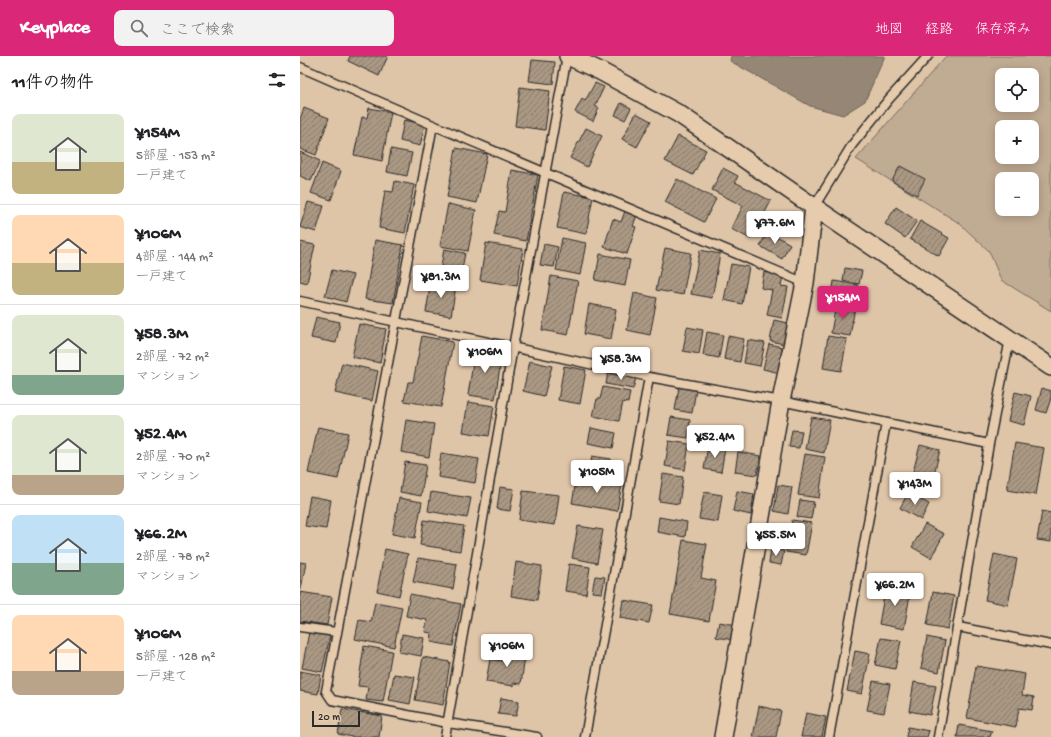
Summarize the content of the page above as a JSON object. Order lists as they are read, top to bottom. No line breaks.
{"scale_bar":"20 m","page":{"header":"Keyplace","search":"ここで検索","nav":["地図","経路","保存済み"],"heading":"11件の物件","map_buttons":["+","−"],"list":[{"name":"¥154M","note":"5部屋 · 153 m² · 一戸建て"},{"name":"¥106M","note":"4部屋 · 144 m² · 一戸建て"},{"name":"¥58.3M","note":"2部屋 · 72 m² · マンション"},{"name":"¥52.4M","note":"2部屋 · 70 m² · マンション"},{"name":"¥66.2M","note":"2部屋 · 78 m² · マンション"},{"name":"¥106M","note":"5部屋 · 128 m² · 一戸建て"}],"price":["¥77.6M","¥81.3M","¥154M","¥106M","¥58.3M","¥52.4M","¥105M","¥143M","¥55.5M","¥66.2M","¥106M"],"scale":"20 m"}}
